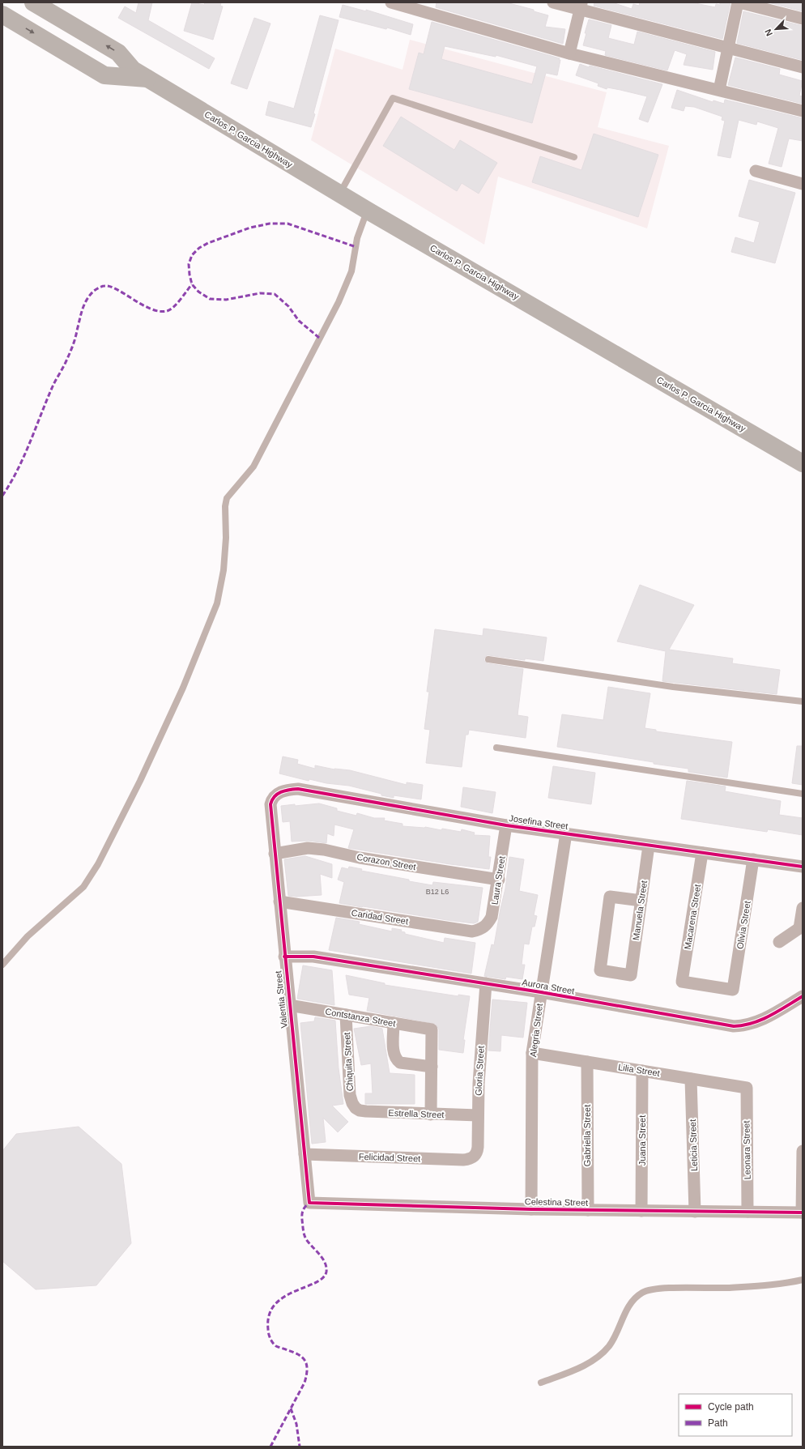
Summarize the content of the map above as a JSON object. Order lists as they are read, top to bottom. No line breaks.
{"streets":{"highway":["Carlos P. Garcia Highway"],"street":["Josefina Street","Corazon Street","Laura Street","Manuela Street","Caridad Street","Macarena Street","Olivia Street","Aurora Street","Valentia Street","Contstanza Street","Alegria Street","Chiquita Street","Lilia Street","Gloria Street","Estrella Street","Gabriella Street","Juana Street","Leticia Street","Leonara Street","Felicidad Street","Celestina Street"]},"crossings":[["Josefina Street","Laura Street"],["Josefina Street","Manuela Street"],["Josefina Street","Macarena Street"],["Josefina Street","Olivia Street"],["Josefina Street","Valentia Street"],["Josefina Street","Alegria Street"],["Corazon Street","Laura Street"],["Corazon Street","Valentia Street"],["Laura Street","Caridad Street"],["Caridad Street","Valentia Street"],["Macarena Street","Olivia Street"],["Aurora Street","Valentia Street"],["Aurora Street","Alegria Street"],["Aurora Street","Gloria Street"],["Valentia Street","Contstanza Street"],["Valentia Street","Felicidad Street"],["Valentia Street","Celestina Street"],["Contstanza Street","Chiquita Street"],["Alegria Street","Lilia Street"],["Alegria Street","Celestina Street"],["Chiquita Street","Estrella Street"],["Lilia Street","Gabriella Street"],["Lilia Street","Juana Street"],["Lilia Street","Leticia Street"],["Lilia Street","Leonara Street"],["Gloria Street","Estrella Street"],["Gloria Street","Felicidad Street"],["Gabriella Street","Celestina Street"],["Juana Street","Celestina Street"],["Leticia Street","Celestina Street"],["Leonara Street","Celestina Street"]],"house_numbers":["B12 L6"],"legend":["Cycle path","Path"],"north":"bottom left"}
